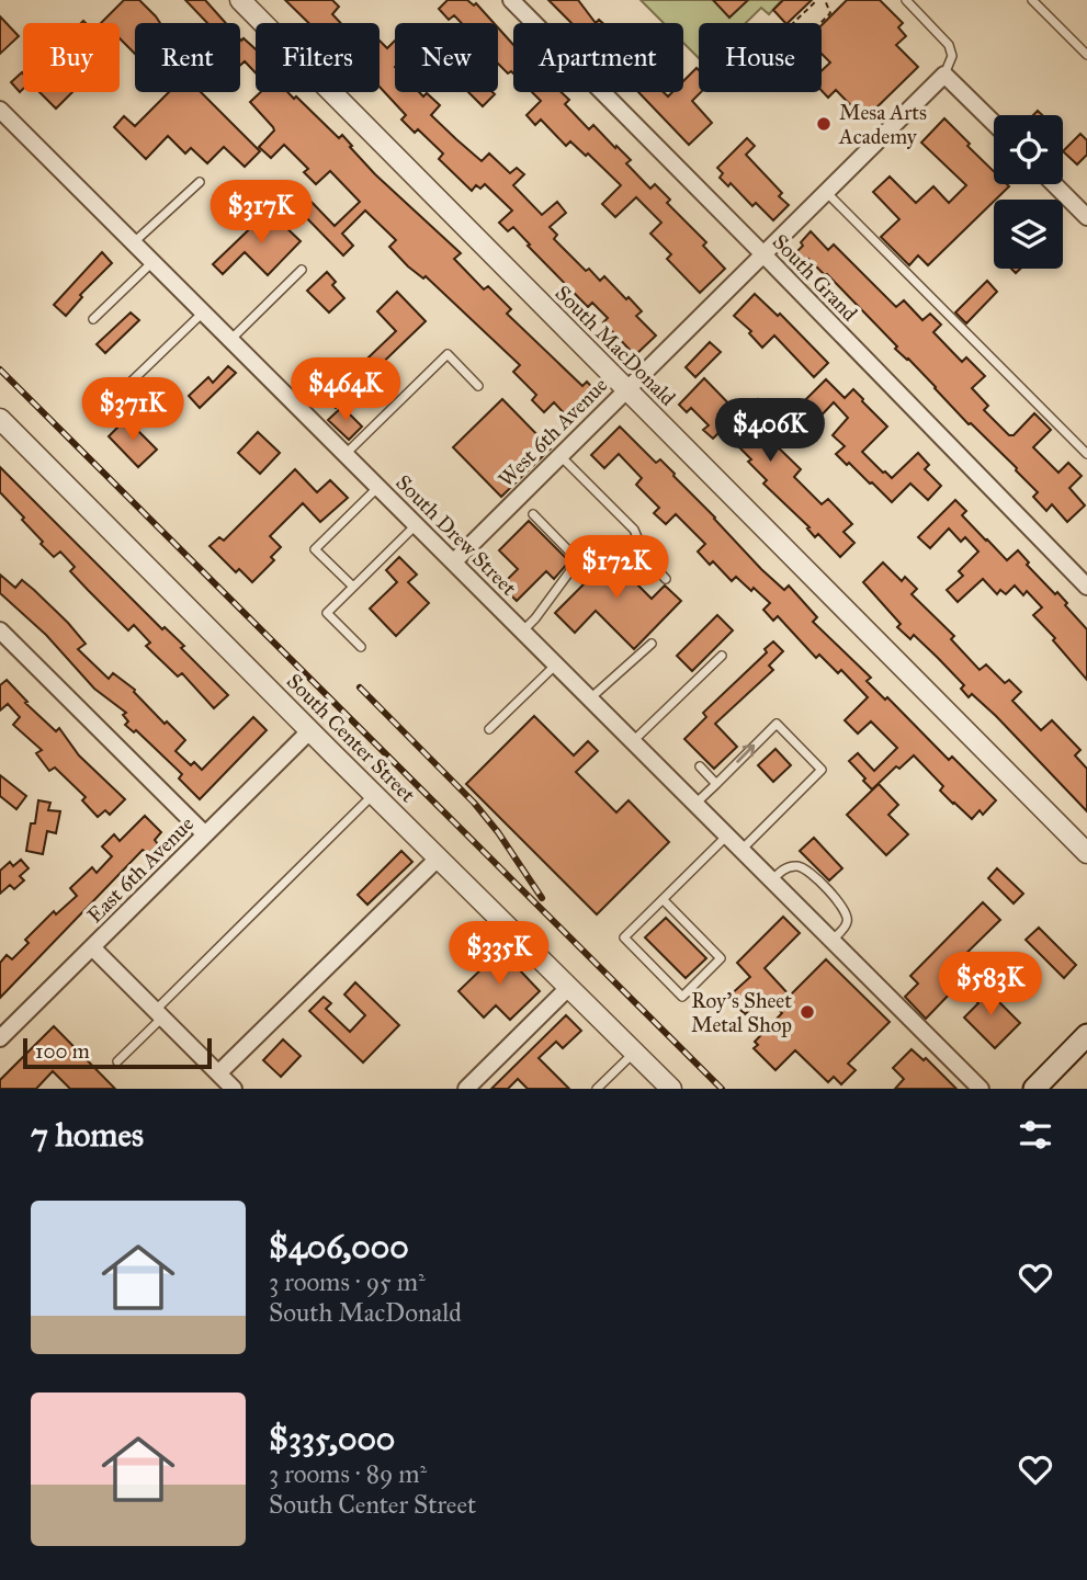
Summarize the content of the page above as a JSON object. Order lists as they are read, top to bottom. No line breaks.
{"streets":{"street":["South Grand","South MacDonald","West 6th Avenue","South Drew Street","South Center Street","East 6th Avenue"]},"crossings":[["South Grand","West 6th Avenue"],["South MacDonald","West 6th Avenue"],["West 6th Avenue","South Drew Street"],["South Center Street","East 6th Avenue"]],"places":["Mesa Arts Academy","Roy's Sheet Metal Shop"],"scale_bar":"100 m","page":{"chip":["Buy","Rent","Filters","New","Apartment","House"],"price":["$317K","$464K","$371K","$406K","$172K","$335K","$583K"],"scale":"100 m","heading":"7 homes","list":[{"name":"$406,000","note":"3 rooms · 95 m² · South MacDonald"},{"name":"$335,000","note":"3 rooms · 89 m² · South Center Street"}]}}
